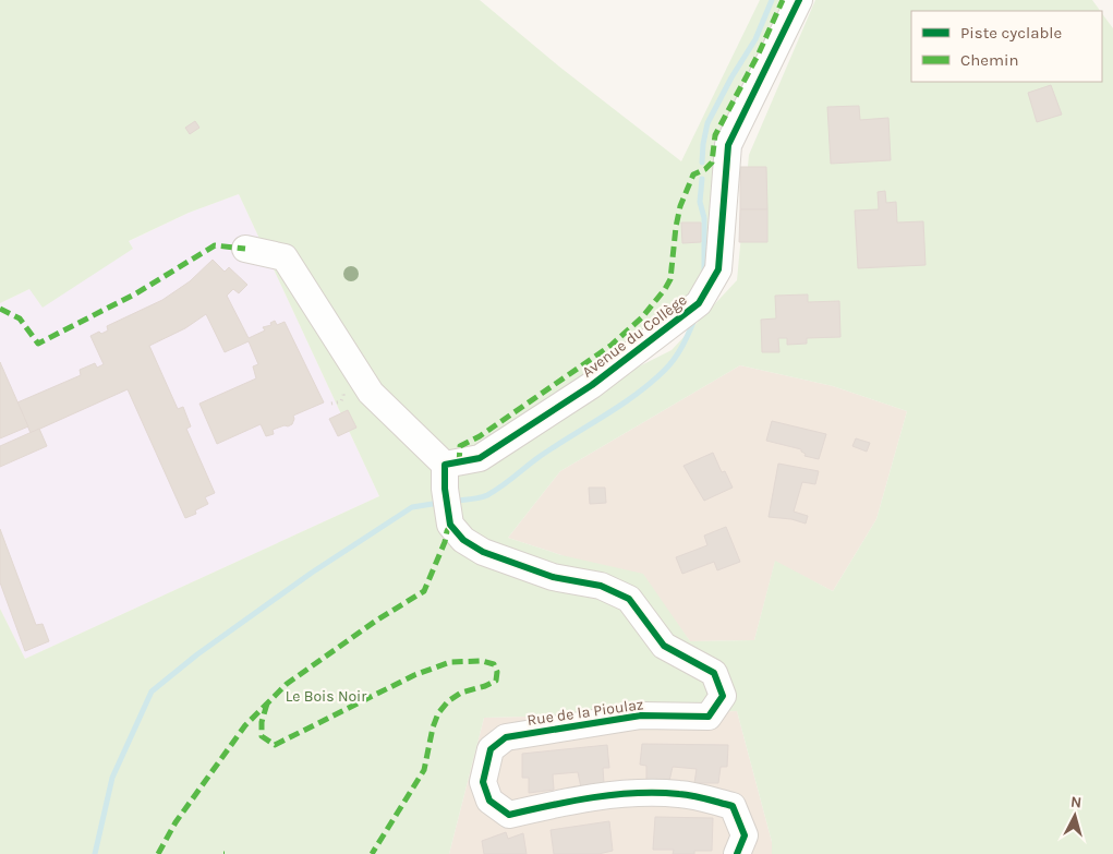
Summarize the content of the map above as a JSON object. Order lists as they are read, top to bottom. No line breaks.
{"streets":{"street":["Avenue du Collège","Rue de la Pioulaz"]},"crossings":[["Avenue du Collège","Rue de la Pioulaz"]],"parks":["Le Bois Noir"],"legend":["Piste cyclable","Chemin"],"north":"top"}
